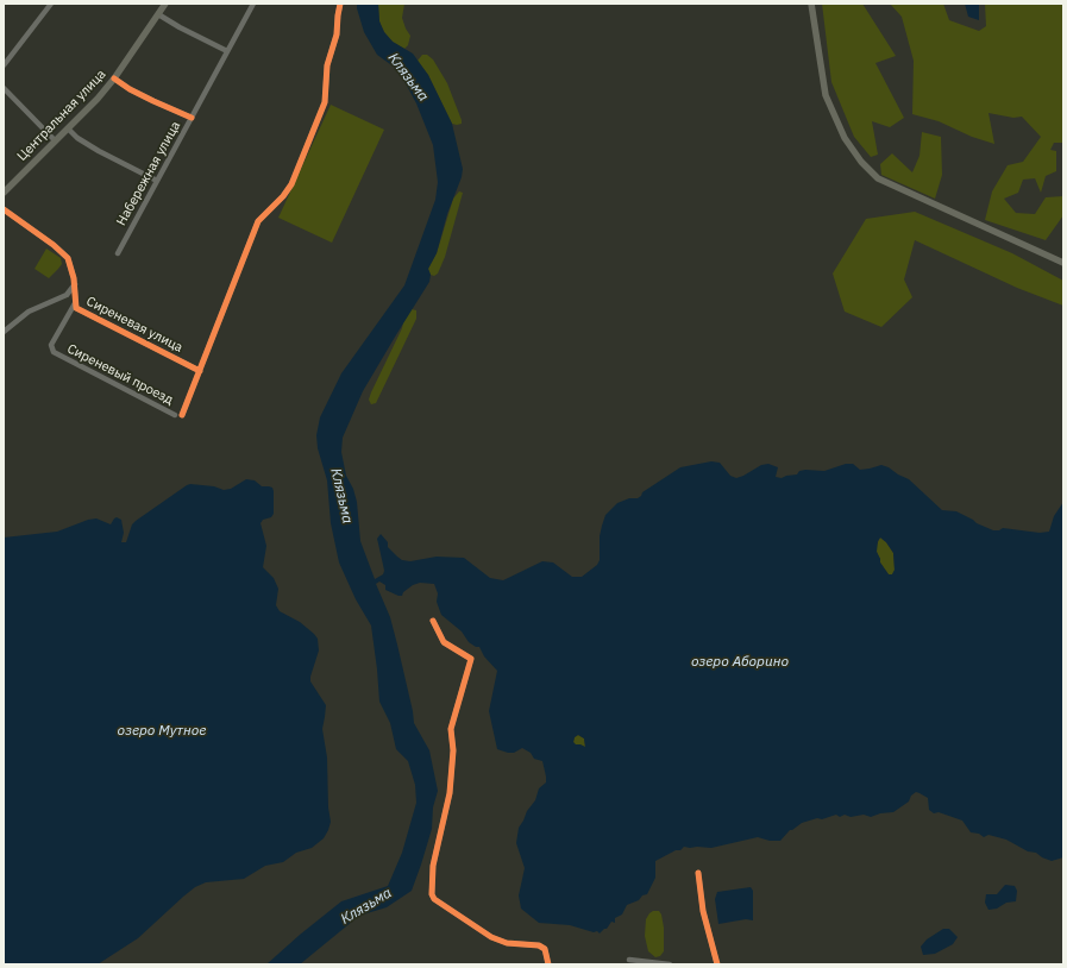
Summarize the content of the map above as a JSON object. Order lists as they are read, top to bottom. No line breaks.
{"streets":{"main road":["Центральная улица"],"street":["Набережная улица","Сиреневая улица","Сиреневый проезд"]},"crossings":[["Сиреневая улица","Сиреневый проезд"]],"water":["Клязьма","озеро Аборино","озеро Мутное"]}
